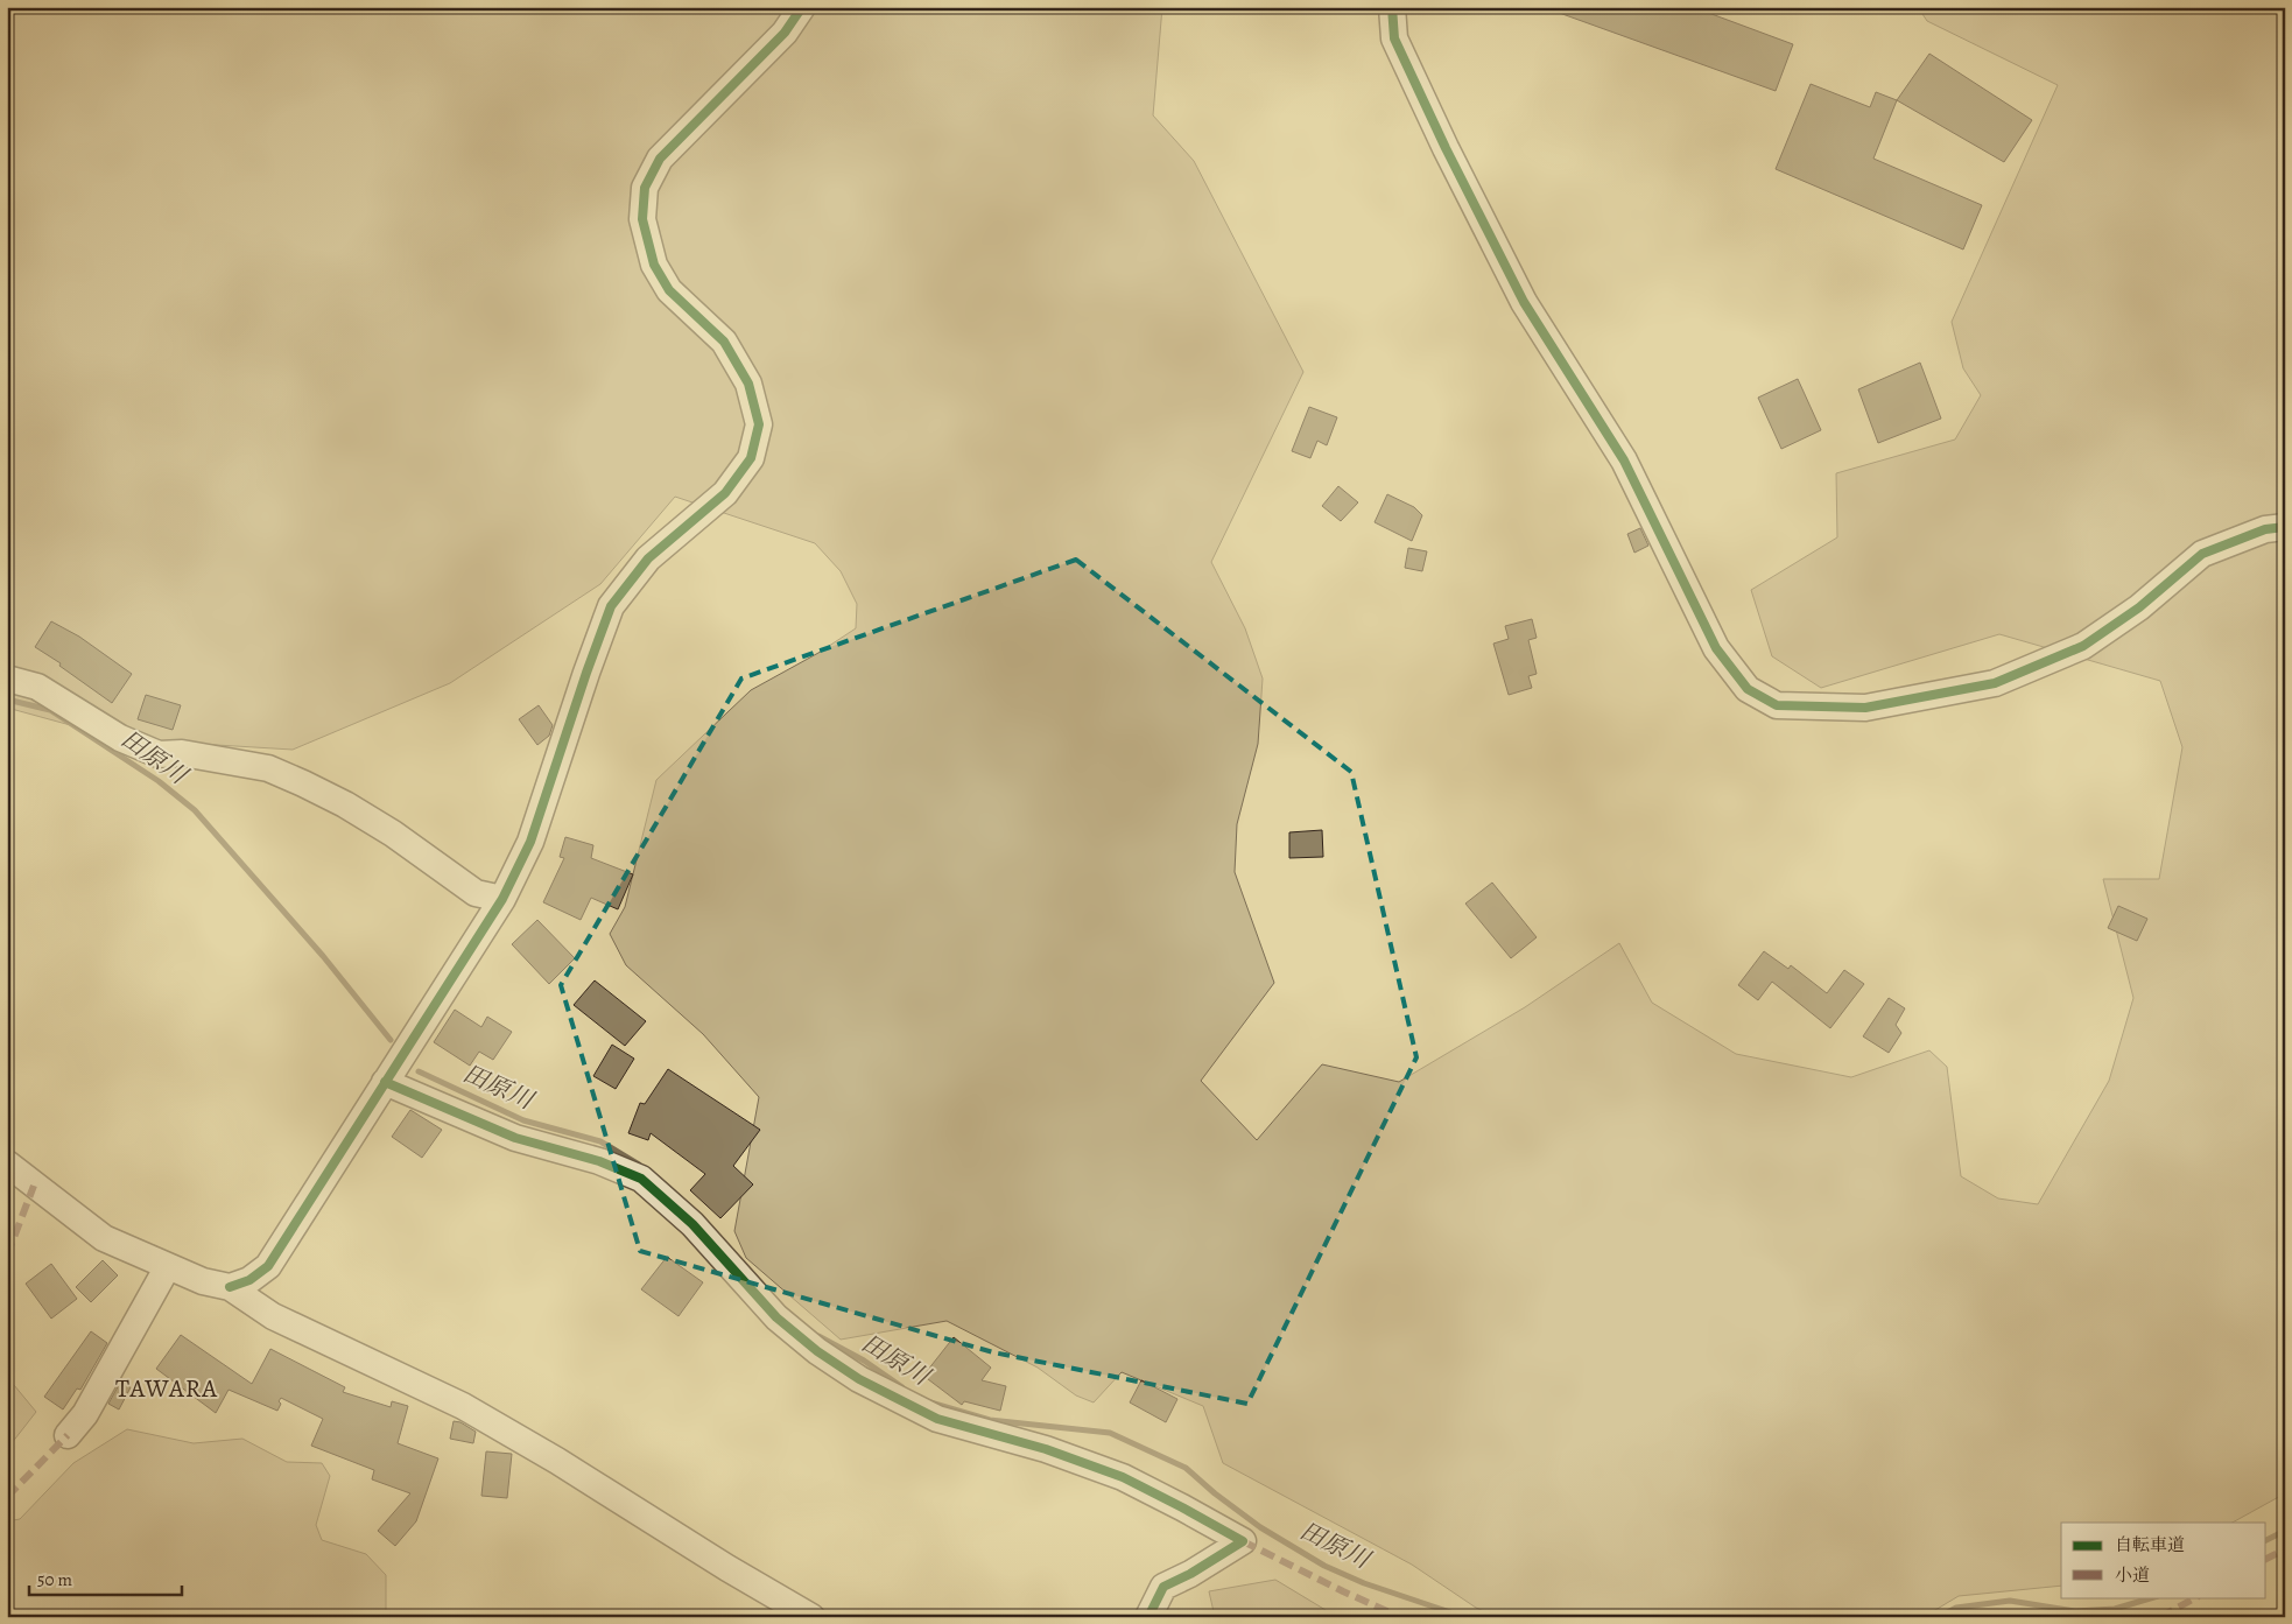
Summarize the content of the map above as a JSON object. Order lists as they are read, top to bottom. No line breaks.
{"districts":["TAWARA"],"water":["田原川"],"legend":["自転車道","小道"],"scale_bar":"50 m"}
